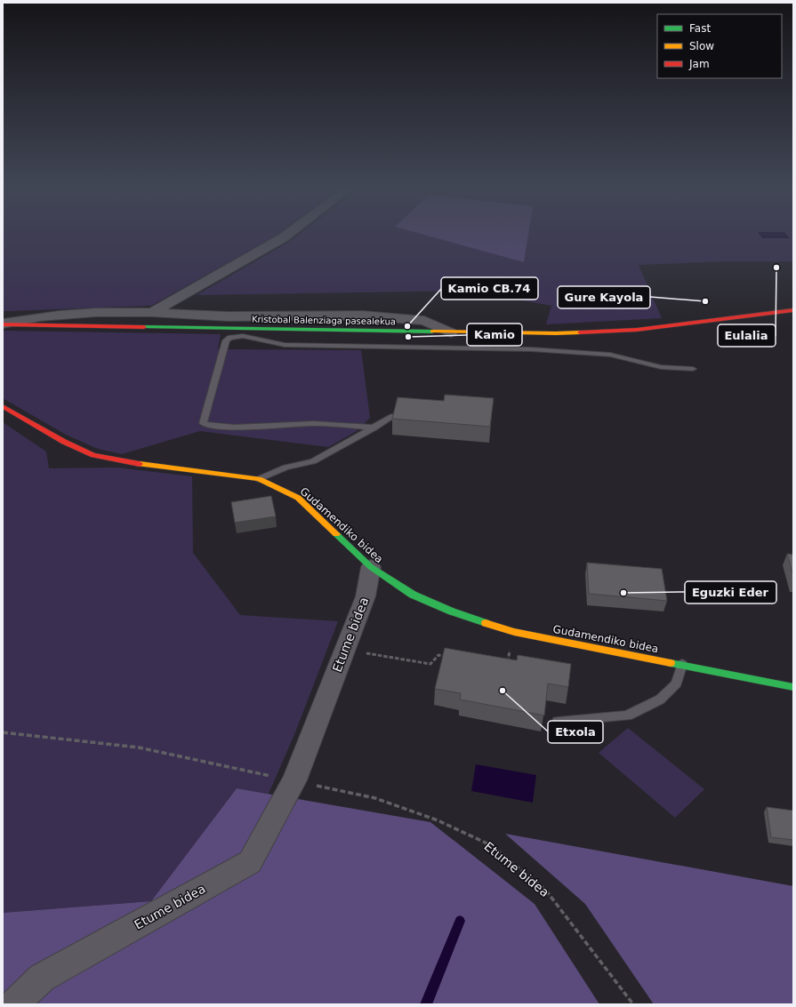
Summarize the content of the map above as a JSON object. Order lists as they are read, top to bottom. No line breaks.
{"streets":{"street":["Kristobal Balenziaga pasealekua","Gudamendiko bidea","Etume bidea"]},"crossings":[["Gudamendiko bidea","Etume bidea"]],"places":["Eulalia","Gure Kayola","Kamio CB.74","Kamio","Eguzki Eder","Etxola"],"legend":["Fast","Slow","Jam"]}
